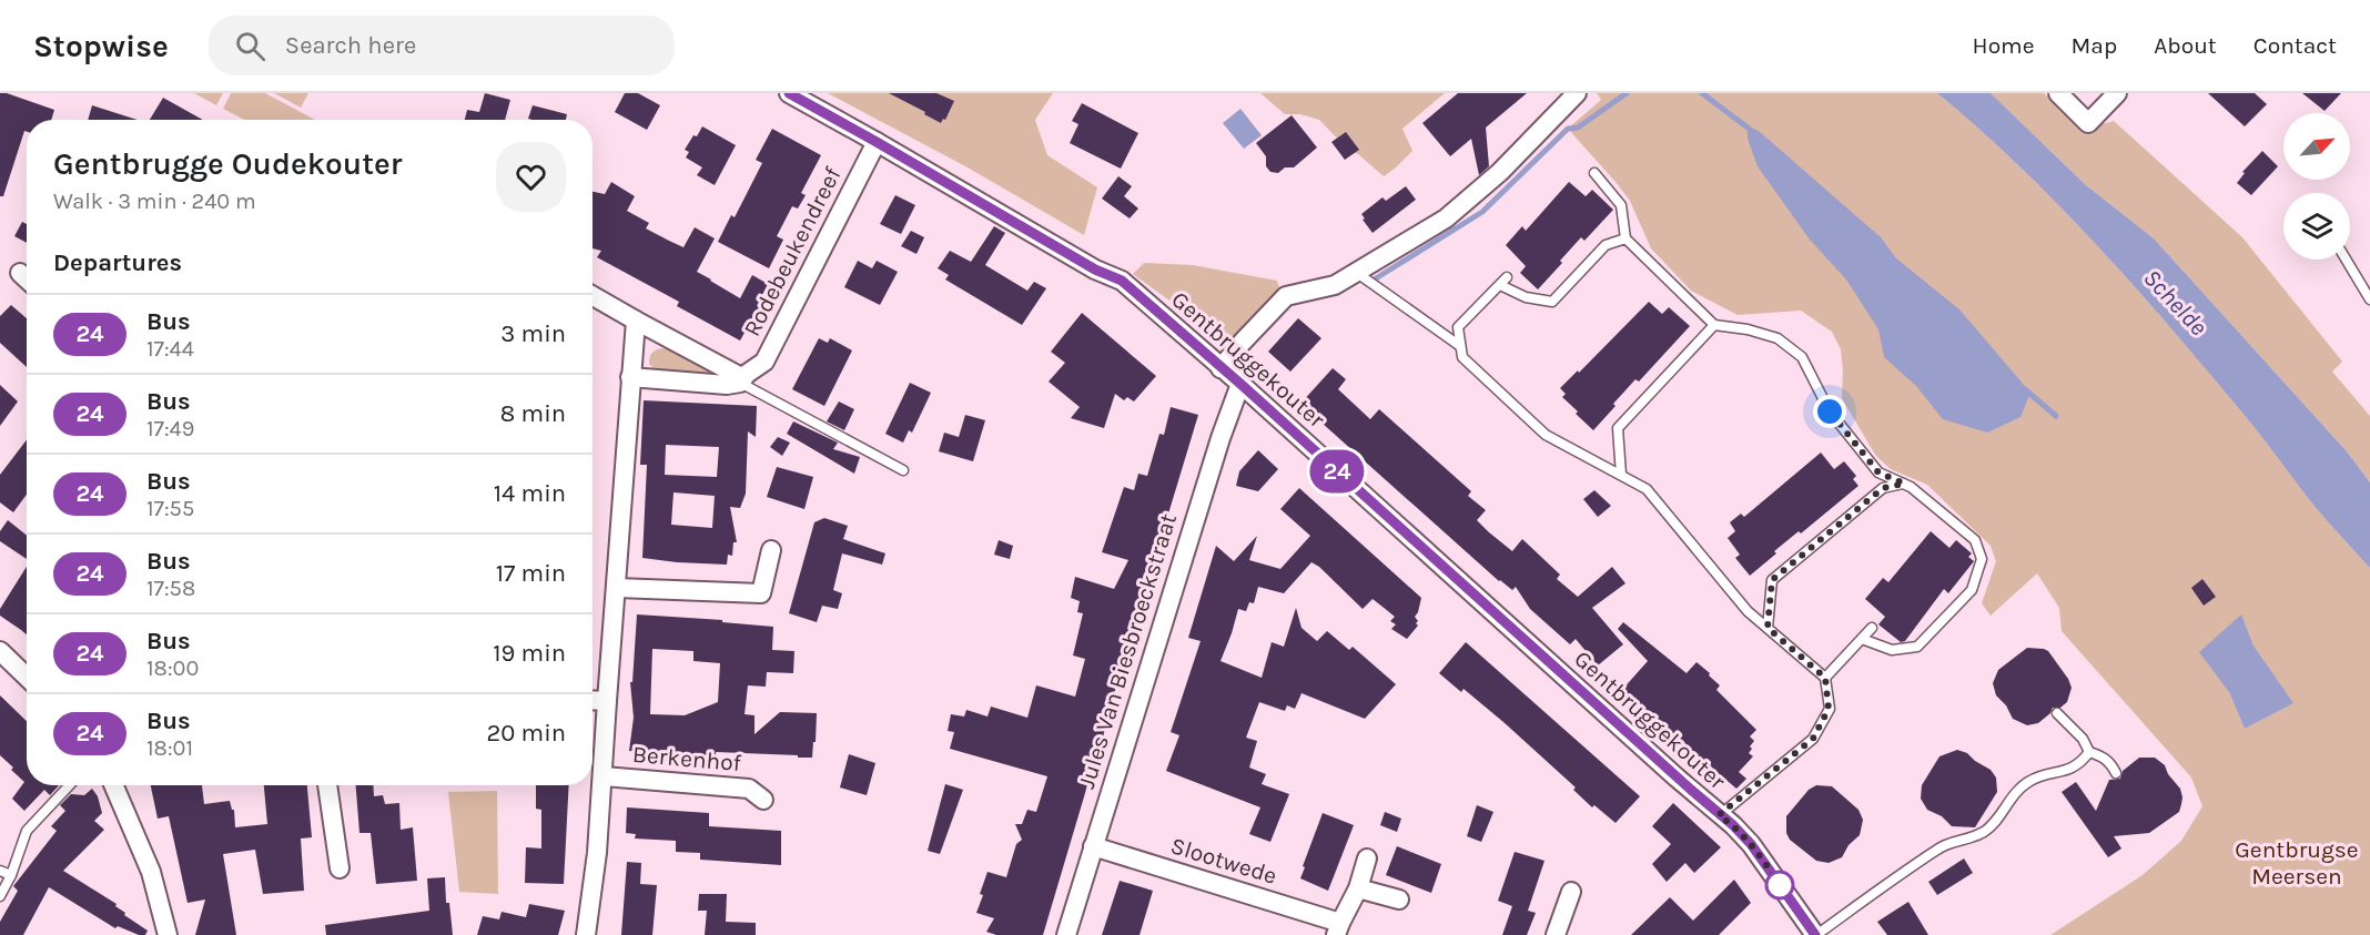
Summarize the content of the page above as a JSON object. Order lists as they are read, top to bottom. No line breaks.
{"streets":{"street":["Rodebeukendreef","Gentbruggekouter","Jules Van Biesbroeckstraat","Berkenhof","Slootwede"]},"crossings":[["Rodebeukendreef","Gentbruggekouter"],["Gentbruggekouter","Jules Van Biesbroeckstraat"],["Jules Van Biesbroeckstraat","Slootwede"]],"water":["Schelde"],"parks":["Gentbrugse Meersen"],"lines":["bus line 24"],"north":"top right","page":{"header":"Stopwise","search":"Search here","nav":["Home","Map","About","Contact"],"on_map":"24","heading":[["Gentbrugge Oudekouter","Walk · 3 min · 240 m"],"Departures"],"list":[{"mark":"24","name":"Bus","note":"17:44","value":"3 min"},{"mark":"24","name":"Bus","note":"17:49","value":"8 min"},{"mark":"24","name":"Bus","note":"17:55","value":"14 min"},{"mark":"24","name":"Bus","note":"17:58","value":"17 min"},{"mark":"24","name":"Bus","note":"18:00","value":"19 min"},{"mark":"24","name":"Bus","note":"18:01","value":"20 min"}]}}
